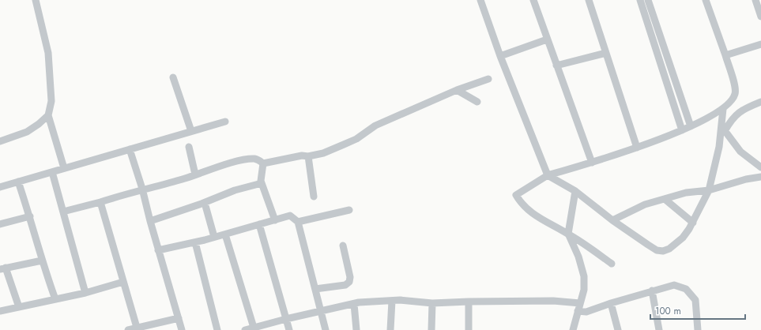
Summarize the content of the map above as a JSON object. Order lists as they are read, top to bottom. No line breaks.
{"scale_bar":"100 m"}
